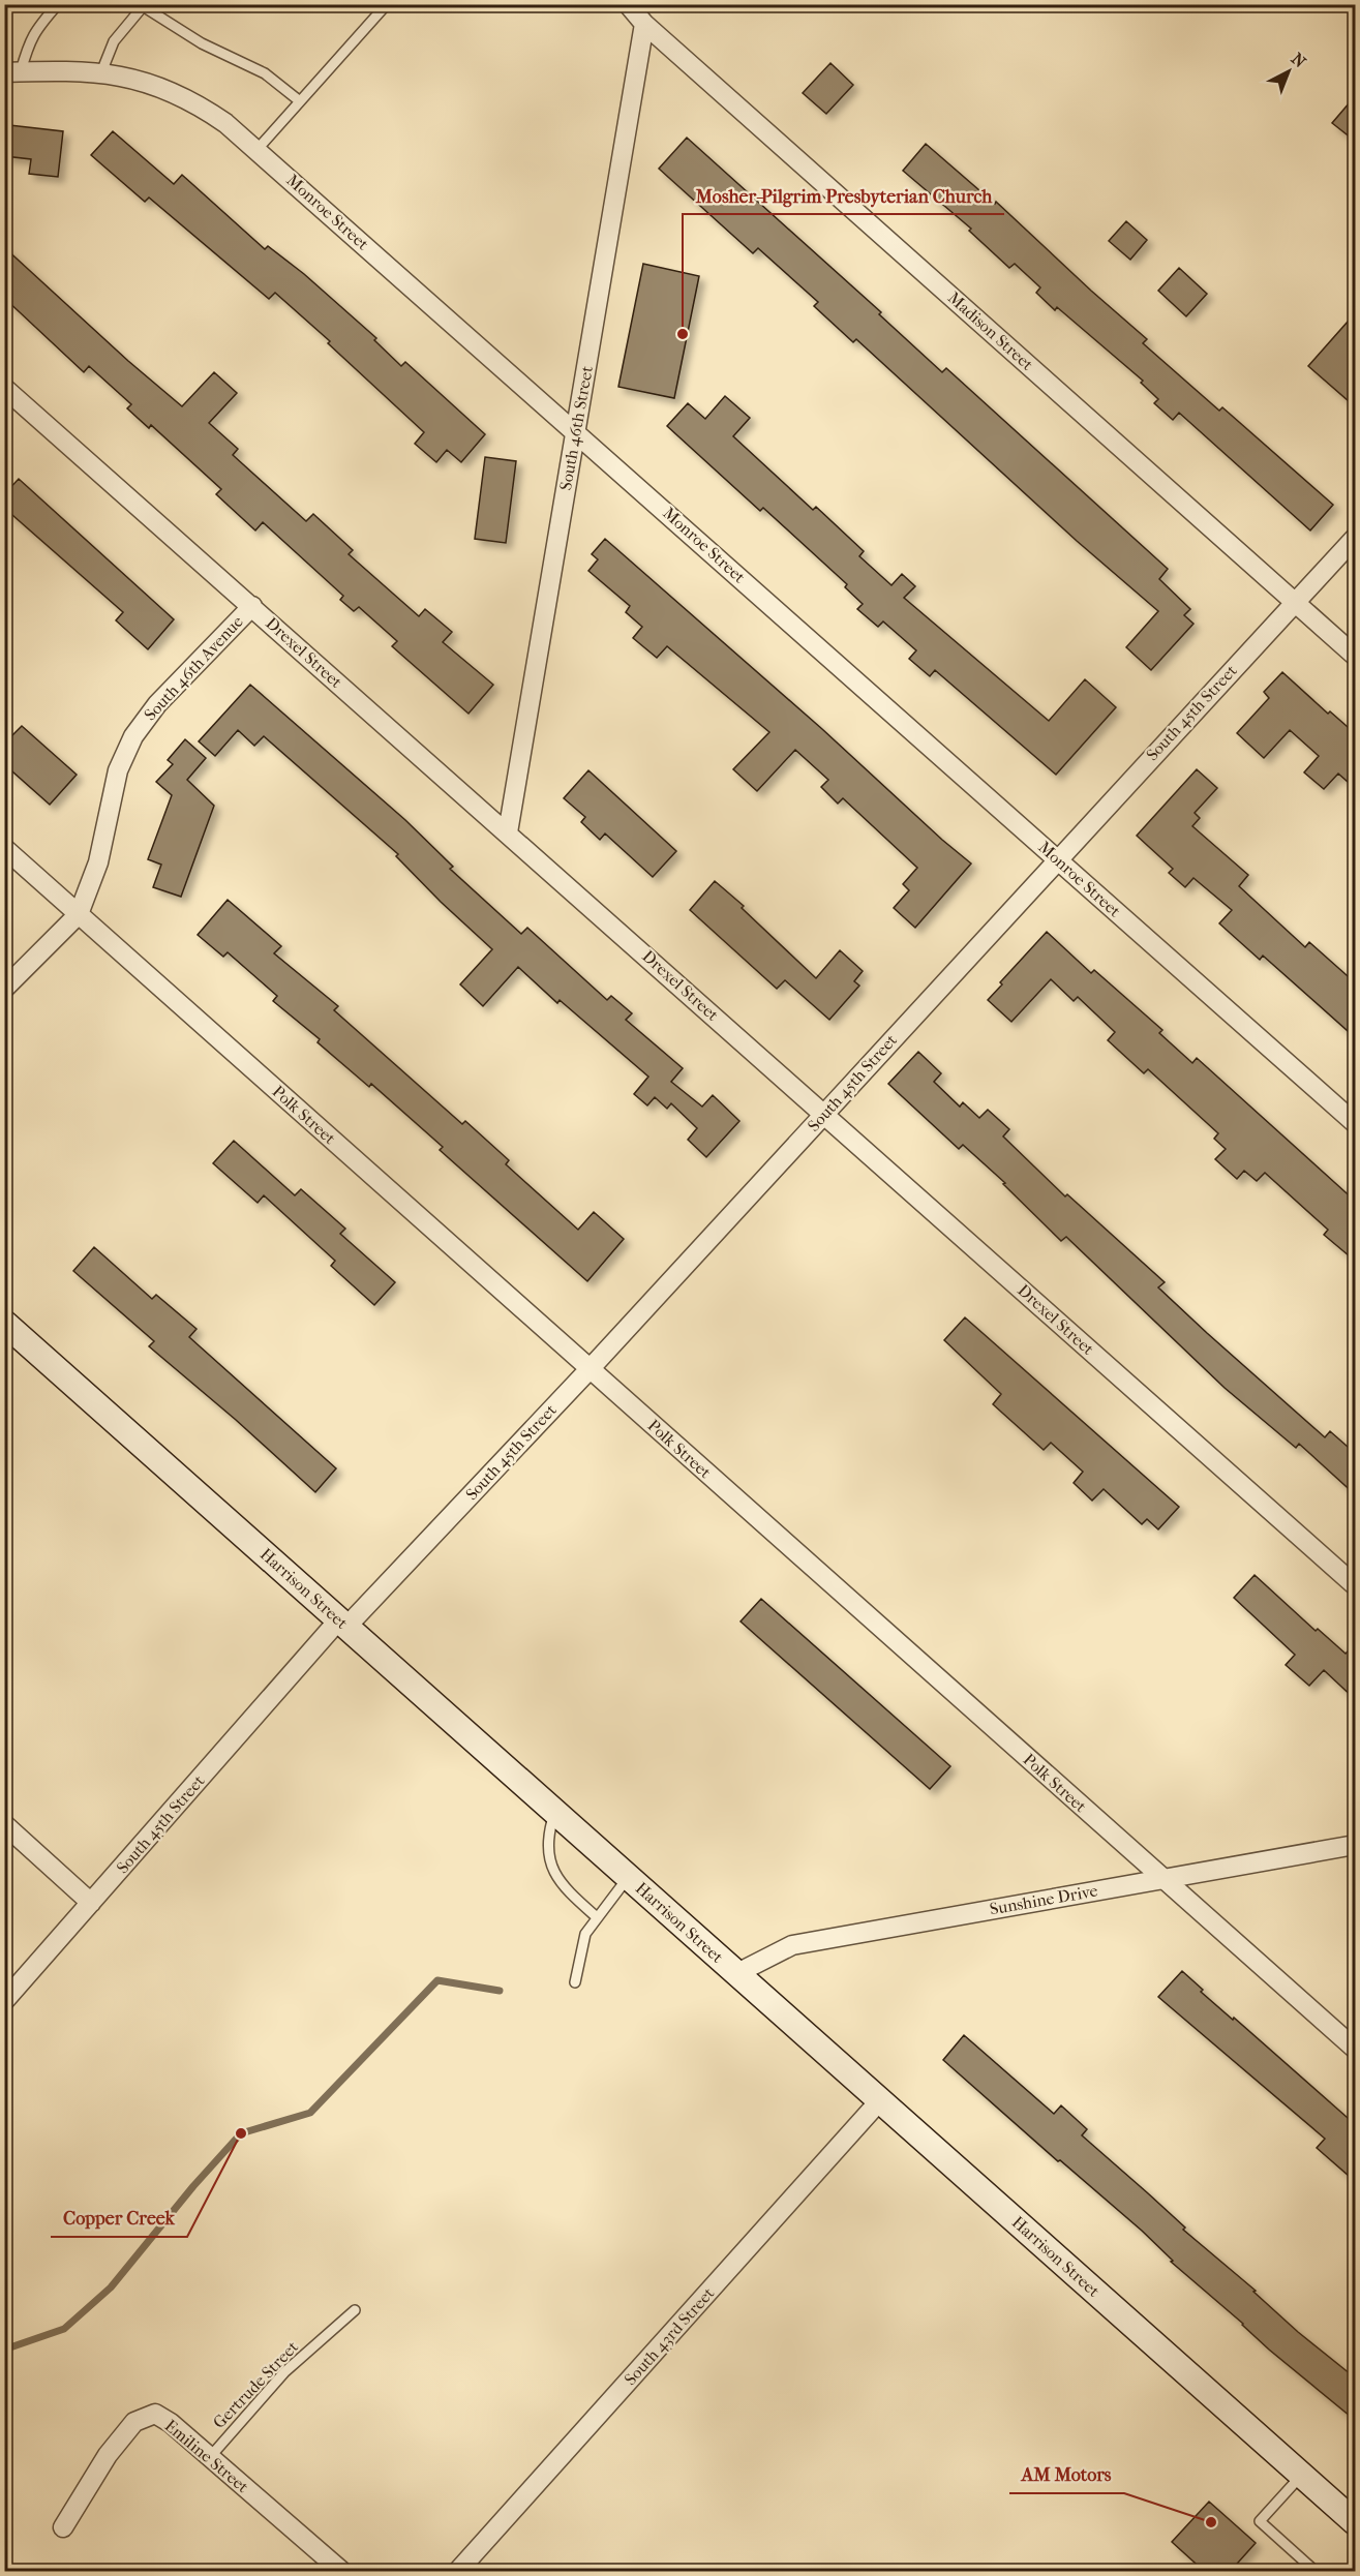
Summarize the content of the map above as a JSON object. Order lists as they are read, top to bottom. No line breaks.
{"streets":{"main road":["Harrison Street"],"street":["Monroe Street","Madison Street","South 46th Street","Drexel Street","South 46th Avenue","South 45th Street","Polk Street","Sunshine Drive","South 43rd Street","Emiline Street"],"lane":["Gertrude Street"]},"crossings":[["Monroe Street","South 46th Street"],["Monroe Street","South 45th Street"],["Madison Street","South 46th Street"],["Madison Street","South 45th Street"],["South 46th Street","Drexel Street"],["Drexel Street","South 46th Avenue"],["Drexel Street","South 45th Street"],["South 46th Avenue","Polk Street"],["South 45th Street","Polk Street"],["South 45th Street","Harrison Street"],["Polk Street","Sunshine Drive"],["Harrison Street","Sunshine Drive"],["Harrison Street","South 43rd Street"],["Gertrude Street","Emiline Street"]],"places":["Mosher-Pilgrim Presbyterian Church","Copper Creek","AM Motors"],"north":"top right"}
